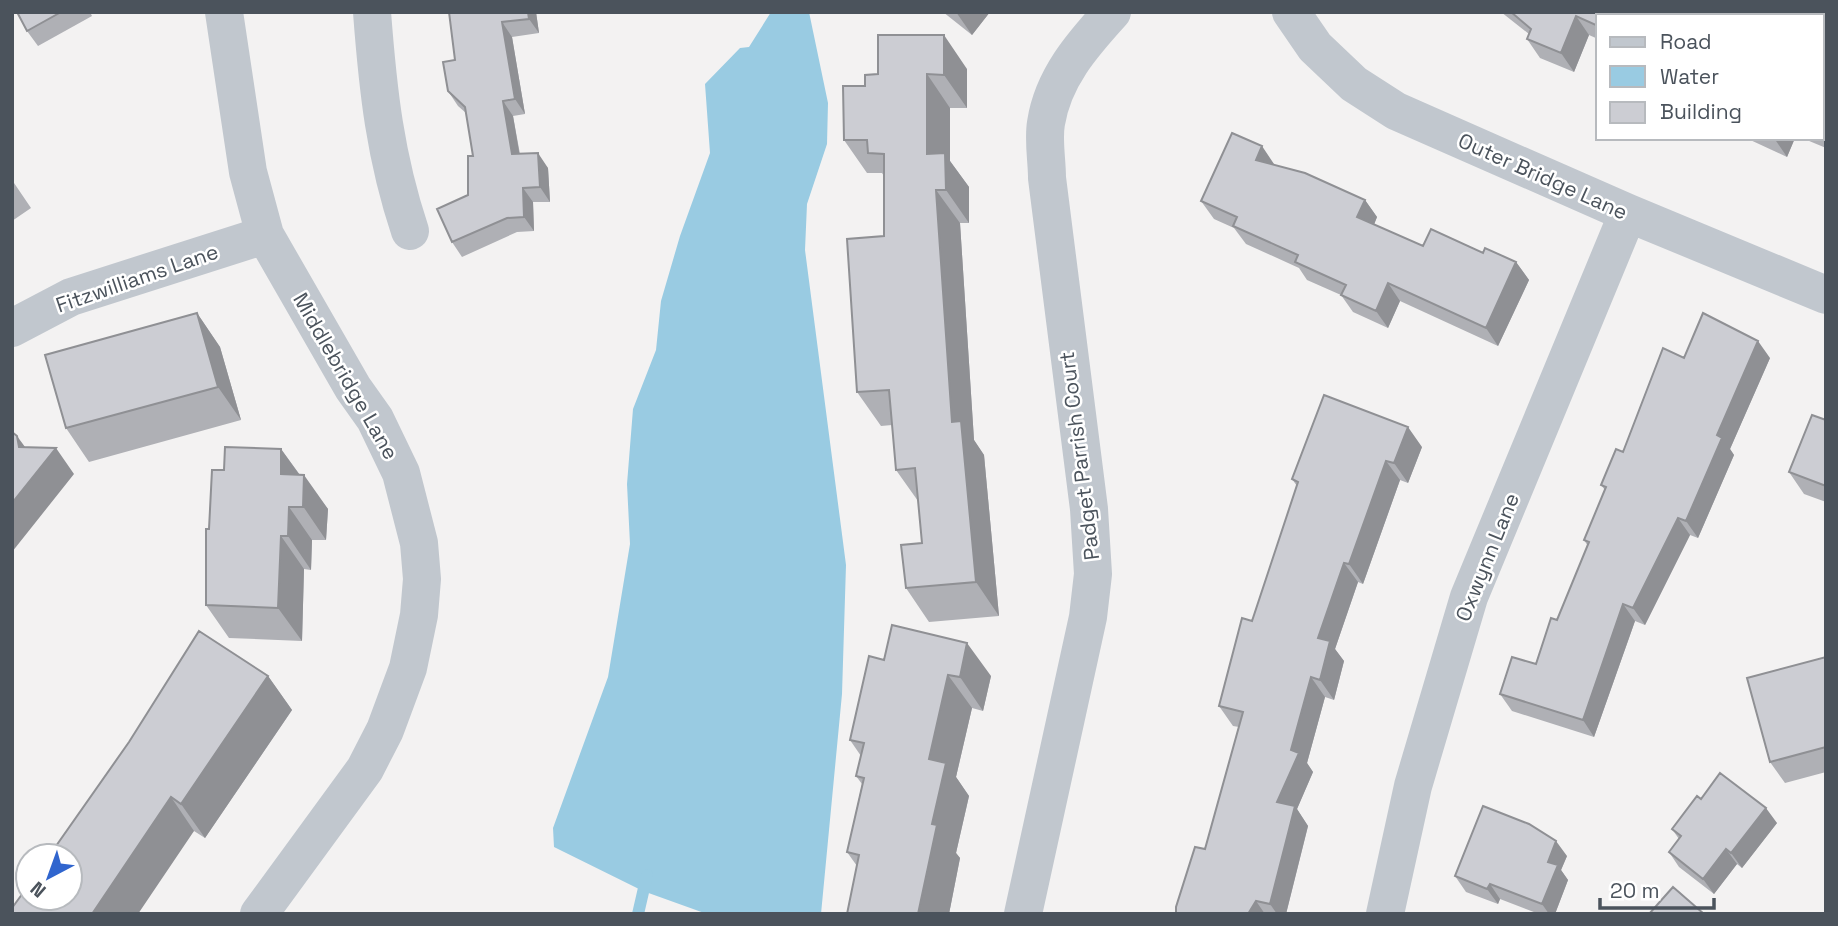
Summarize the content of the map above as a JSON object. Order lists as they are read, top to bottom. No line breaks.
{"streets":{"street":["Outer Bridge Lane","Fitzwilliams Lane","Middlebridge Lane","Padget Parrish Court","Oxwynn Lane"]},"crossings":[["Outer Bridge Lane","Oxwynn Lane"],["Fitzwilliams Lane","Middlebridge Lane"]],"legend":["Road","Water","Building"],"scale_bar":"20 m","north":"bottom left"}
